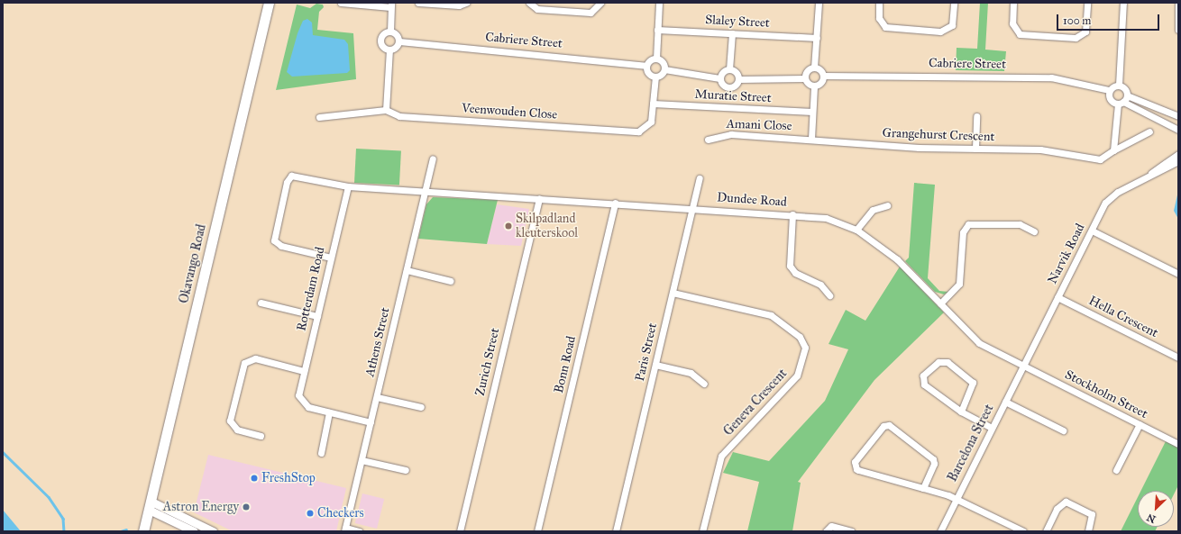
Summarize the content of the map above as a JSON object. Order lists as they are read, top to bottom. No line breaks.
{"streets":{"main road":["Okavango Road"],"street":["Slaley Street","Cabriere Street","Muratie Street","Veenwouden Close","Amani Close","Grangehurst Crescent","Dundee Road","Narvik Road","Rotterdam Road","Hella Crescent","Athens Street","Paris Street","Zurich Street","Bonn Road","Stockholm Street","Geneva Crescent","Barcelona Street"]},"crossings":[["Cabriere Street","Veenwouden Close"],["Muratie Street","Veenwouden Close"],["Amani Close","Grangehurst Crescent"],["Dundee Road","Narvik Road"],["Dundee Road","Athens Street"],["Dundee Road","Paris Street"],["Dundee Road","Zurich Street"],["Dundee Road","Bonn Road"],["Dundee Road","Stockholm Street"],["Dundee Road","Barcelona Street"],["Narvik Road","Hella Crescent"],["Narvik Road","Stockholm Street"],["Narvik Road","Barcelona Street"],["Rotterdam Road","Athens Street"],["Paris Street","Geneva Crescent"],["Stockholm Street","Barcelona Street"]],"places":["Skilpadland kleuterskool","FreshStop","Astron Energy","Checkers"],"scale_bar":"100 m","north":"bottom left"}
